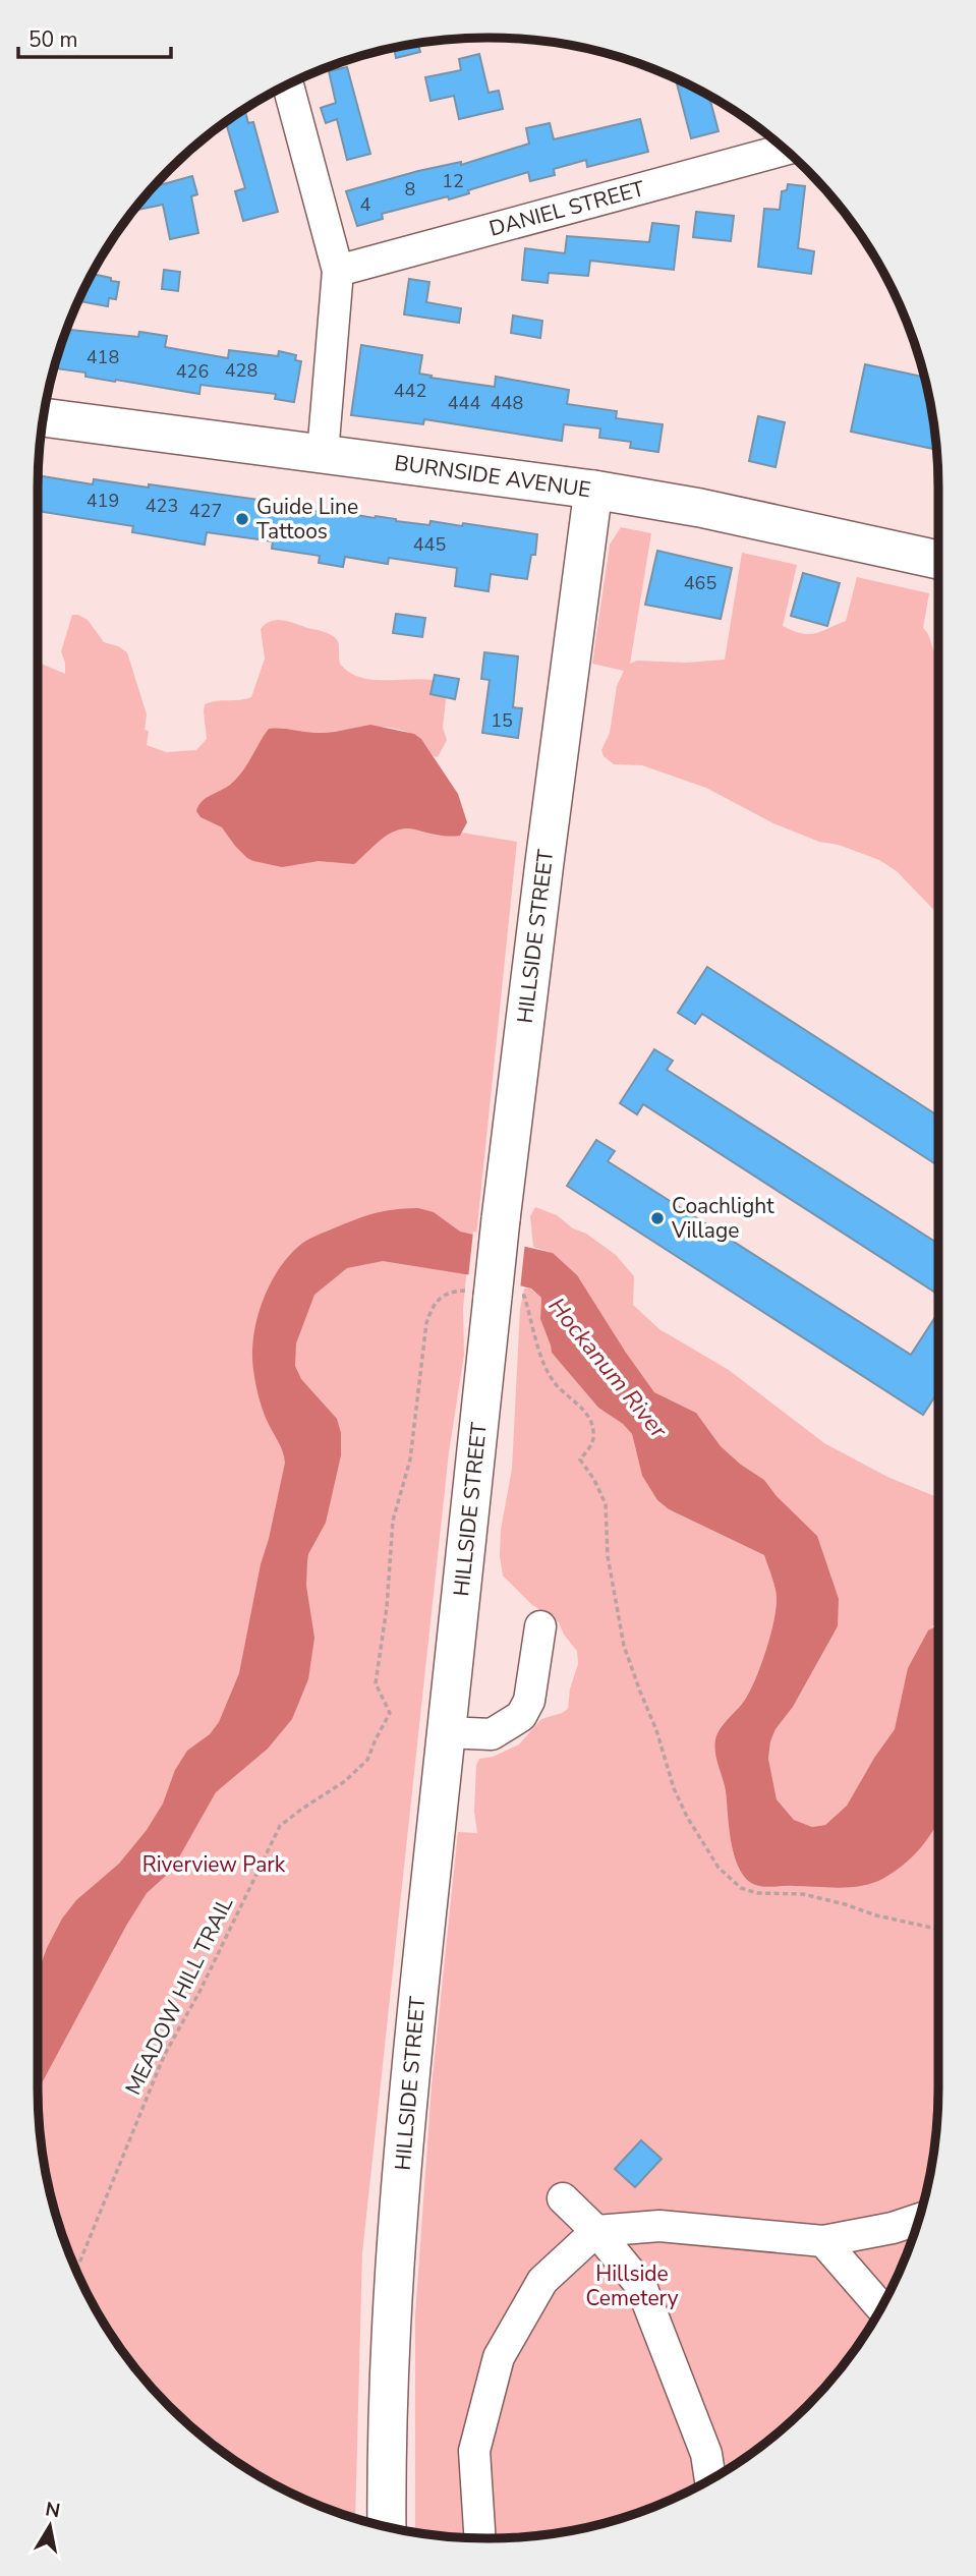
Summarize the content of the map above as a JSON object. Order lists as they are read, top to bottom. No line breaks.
{"streets":{"main road":["BURNSIDE AVENUE","HILLSIDE STREET"],"street":["DANIEL STREET"],"path":["MEADOW HILL TRAIL"]},"crossings":[["BURNSIDE AVENUE","HILLSIDE STREET"],["HILLSIDE STREET","MEADOW HILL TRAIL"]],"water":["Hockanum River"],"parks":["Riverview Park","Hillside Cemetery"],"places":["Guide Line Tattoos","Coachlight Village"],"house_numbers":["12","8","4","418","428","426","442","444","448","419","423","427","445","465","15"],"scale_bar":"50 m","north":"top"}
